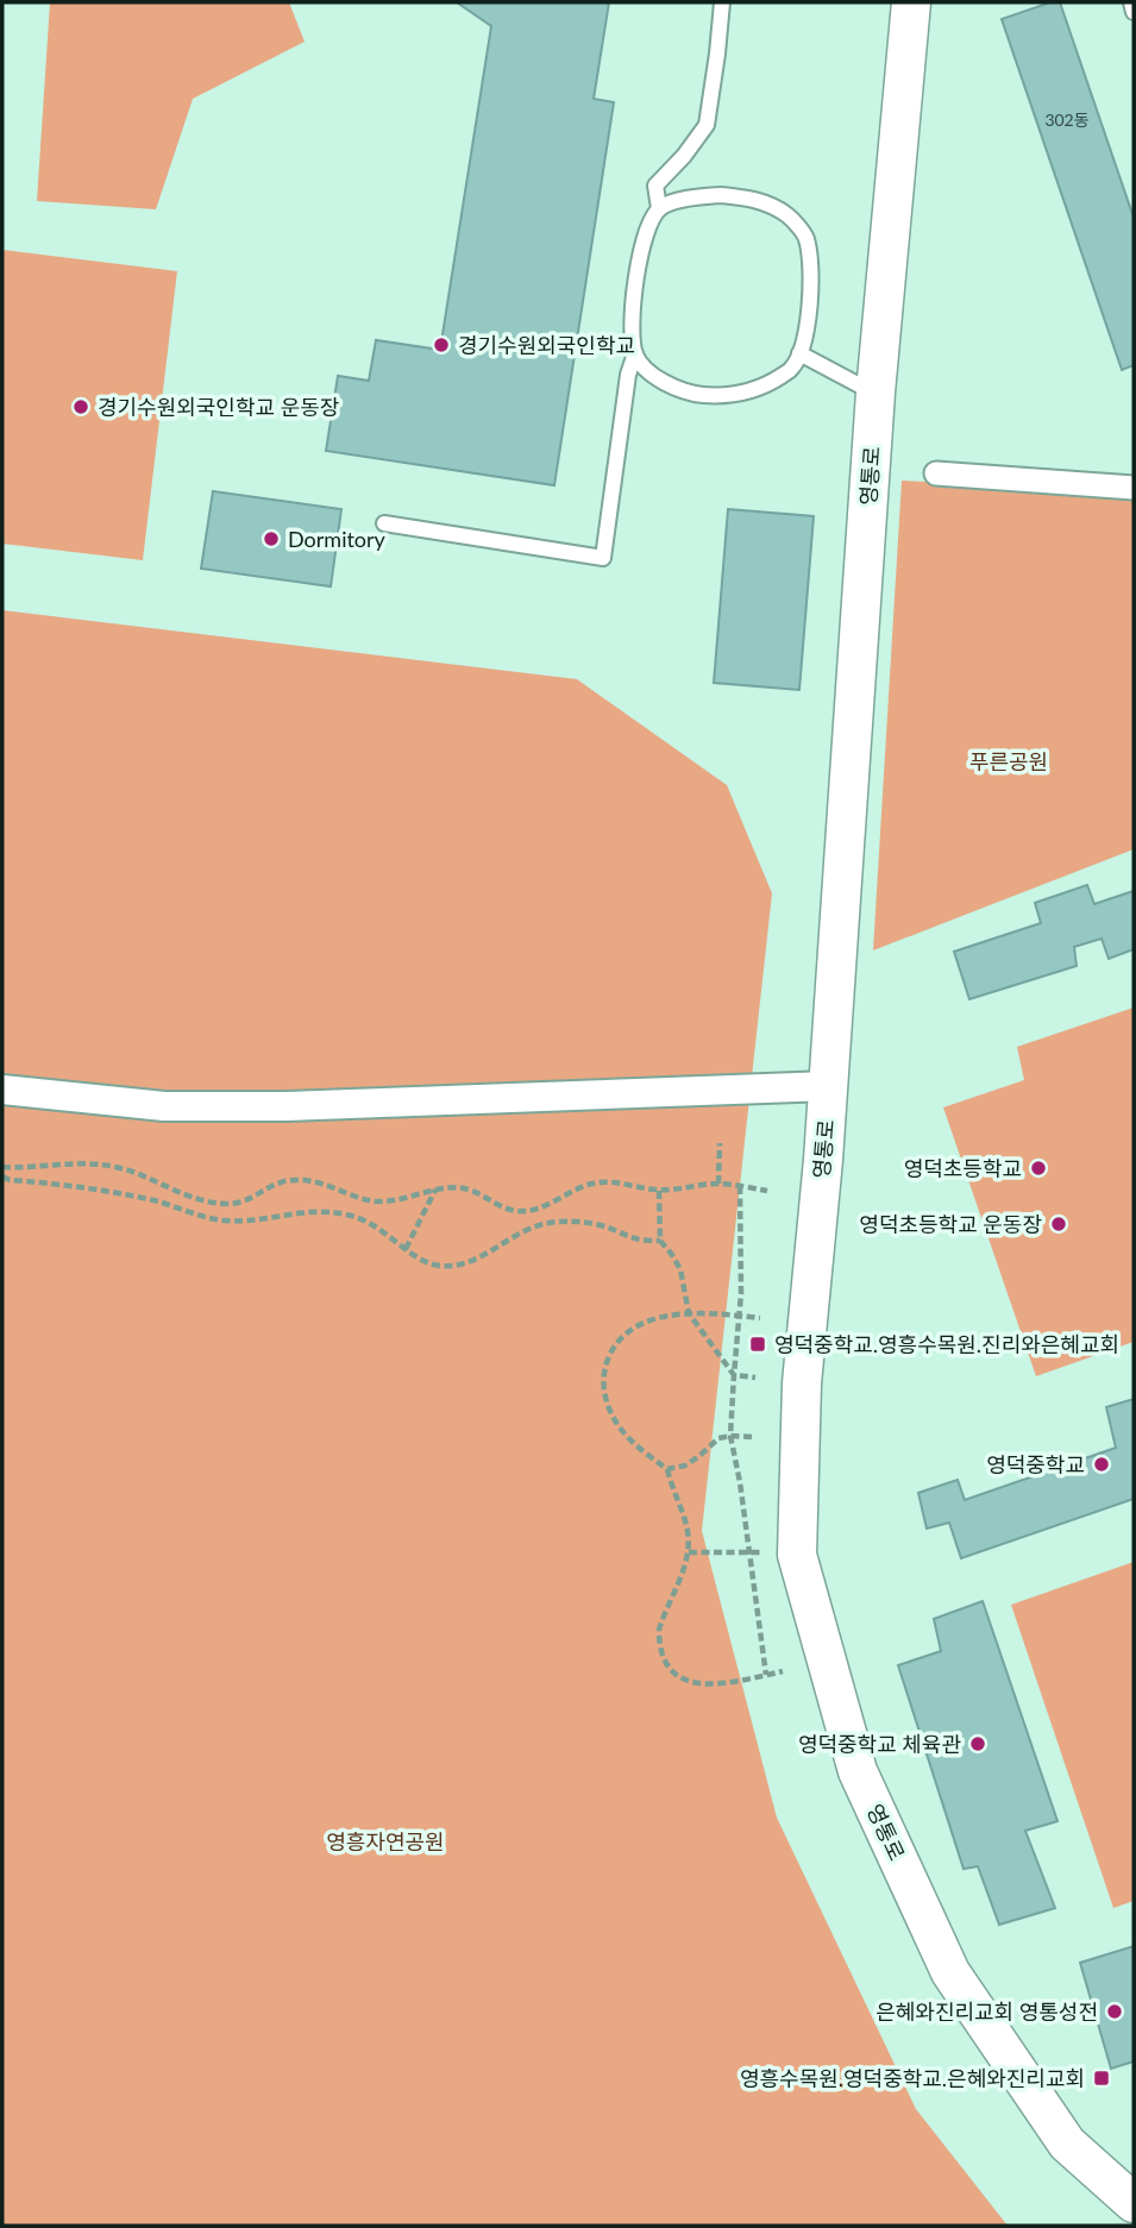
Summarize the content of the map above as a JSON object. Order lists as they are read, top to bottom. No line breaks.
{"streets":{"street":["영통로"]},"parks":["푸른공원","영흥자연공원"],"places":{"other":["경기수원외국인학교","경기수원외국인학교 운동장","Dormitory","영덕초등학교","영덕초등학교 운동장","영덕중학교","영덕중학교 체육관","은혜와진리교회 영통성전"],"transit":["영덕중학교.영흥수목원.진리와은혜교회","영흥수목원.영덕중학교.은혜와진리교회"]},"house_numbers":["302동"]}
